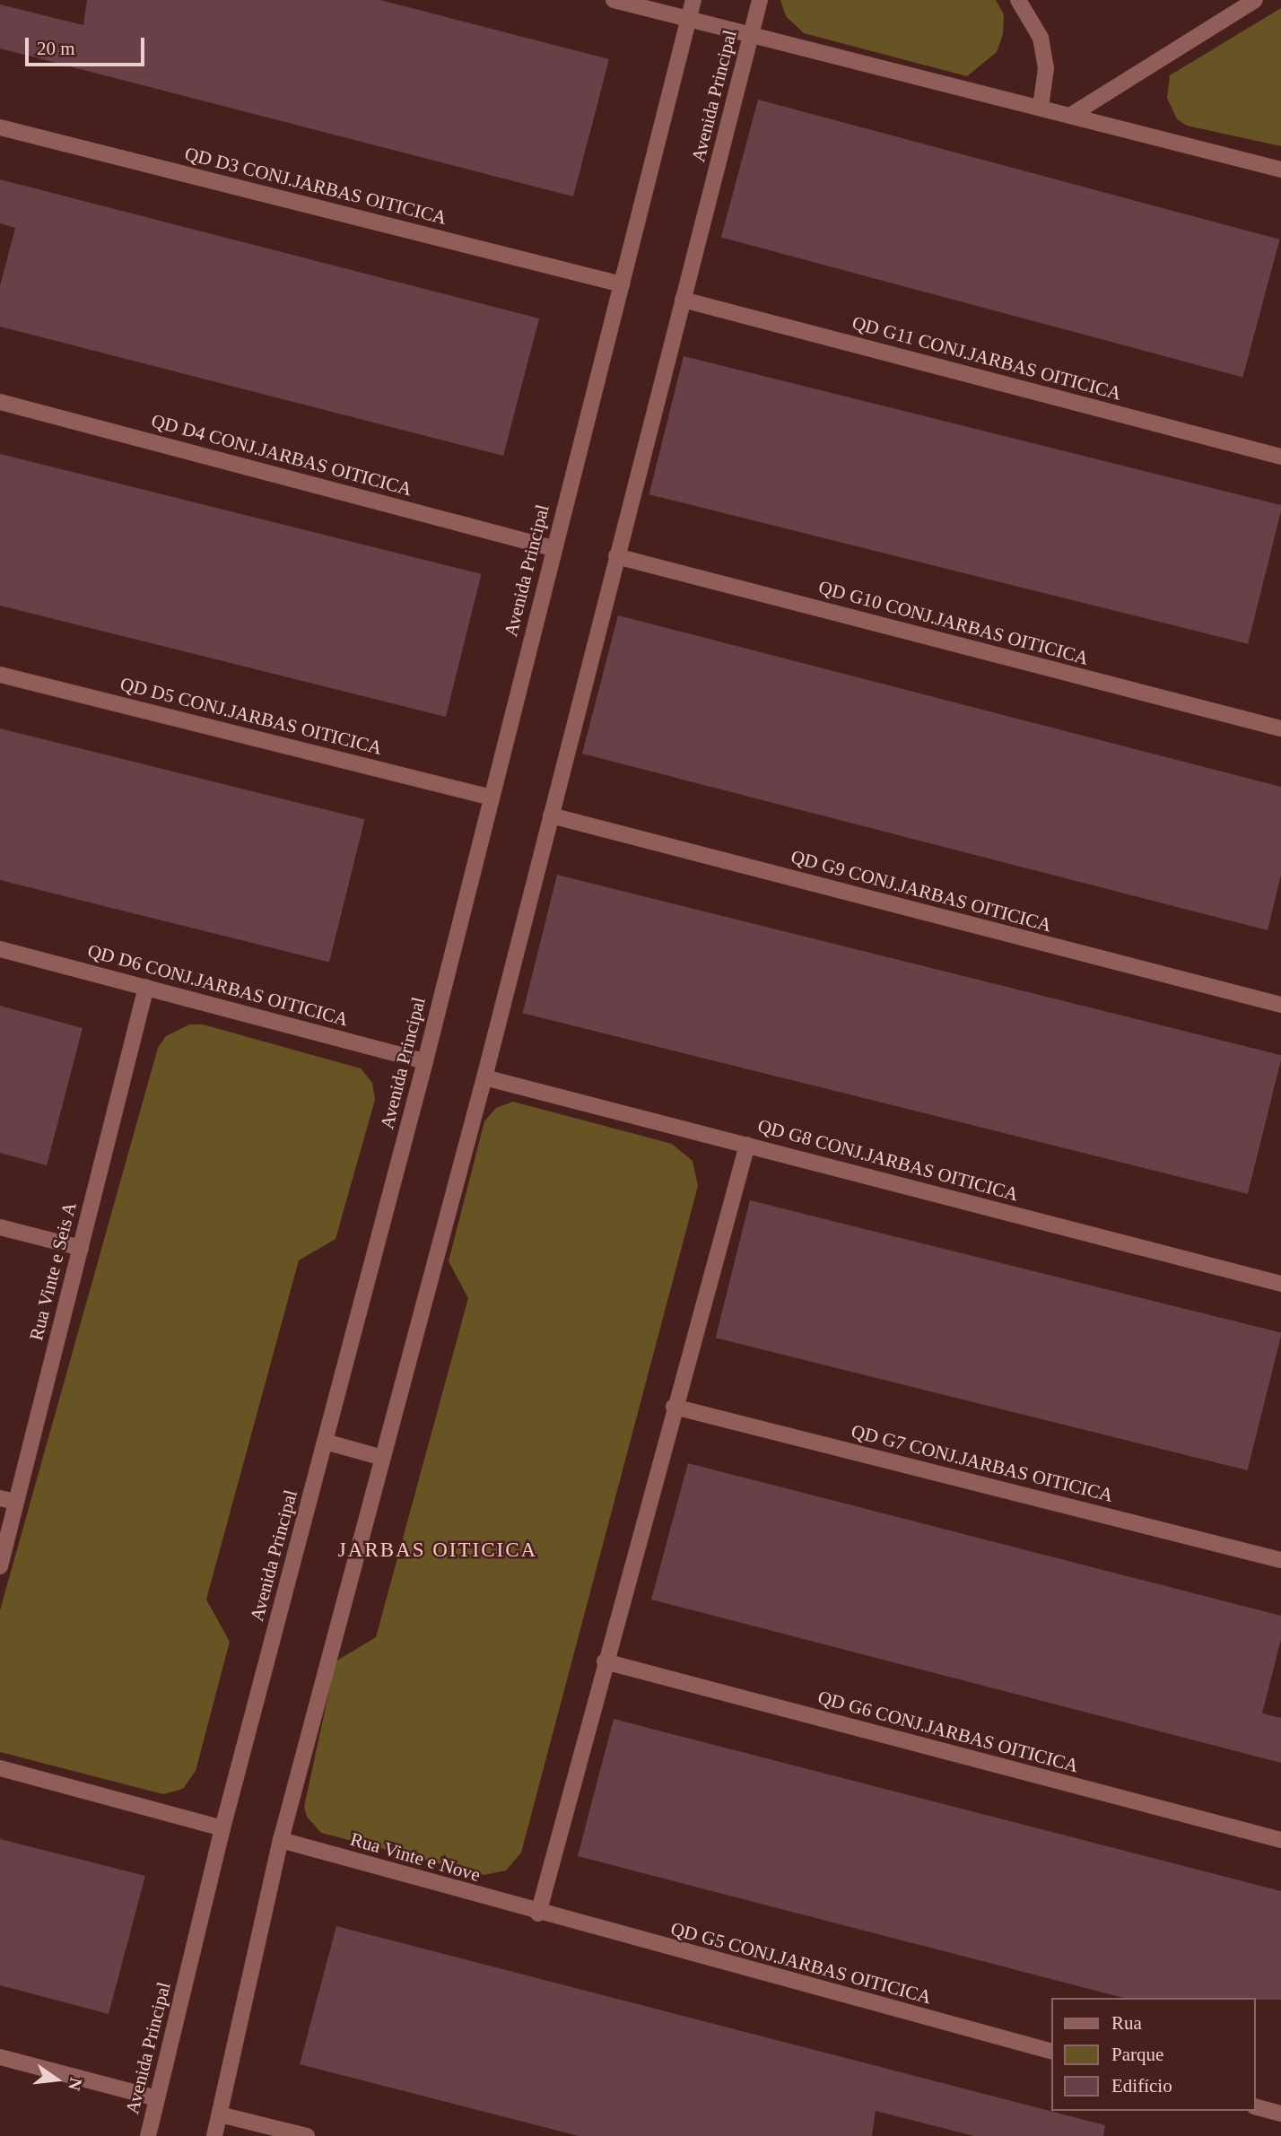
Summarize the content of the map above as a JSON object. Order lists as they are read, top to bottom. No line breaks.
{"streets":{"street":["Avenida Principal","QD D3 CONJ.JARBAS OITICICA","QD G11 CONJ.JARBAS OITICICA","QD D4 CONJ.JARBAS OITICICA","QD G10 CONJ.JARBAS OITICICA","QD D5 CONJ.JARBAS OITICICA","QD G9 CONJ.JARBAS OITICICA","QD D6 CONJ.JARBAS OITICICA","QD G8 CONJ.JARBAS OITICICA","Rua Vinte e Seis A","QD G7 CONJ.JARBAS OITICICA","QD G6 CONJ.JARBAS OITICICA","Rua Vinte e Nove","QD G5 CONJ.JARBAS OITICICA"]},"crossings":[["Avenida Principal","QD D3 CONJ.JARBAS OITICICA"],["Avenida Principal","QD G11 CONJ.JARBAS OITICICA"],["Avenida Principal","QD D4 CONJ.JARBAS OITICICA"],["Avenida Principal","QD G10 CONJ.JARBAS OITICICA"],["Avenida Principal","QD D5 CONJ.JARBAS OITICICA"],["Avenida Principal","QD G9 CONJ.JARBAS OITICICA"],["Avenida Principal","QD D6 CONJ.JARBAS OITICICA"],["Avenida Principal","QD G8 CONJ.JARBAS OITICICA"],["Avenida Principal","Rua Vinte e Nove"],["QD D6 CONJ.JARBAS OITICICA","Rua Vinte e Seis A"],["Rua Vinte e Nove","QD G5 CONJ.JARBAS OITICICA"]],"districts":["JARBAS OITICICA"],"legend":["Rua","Parque","Edifício"],"scale_bar":"20 m","north":"right"}
